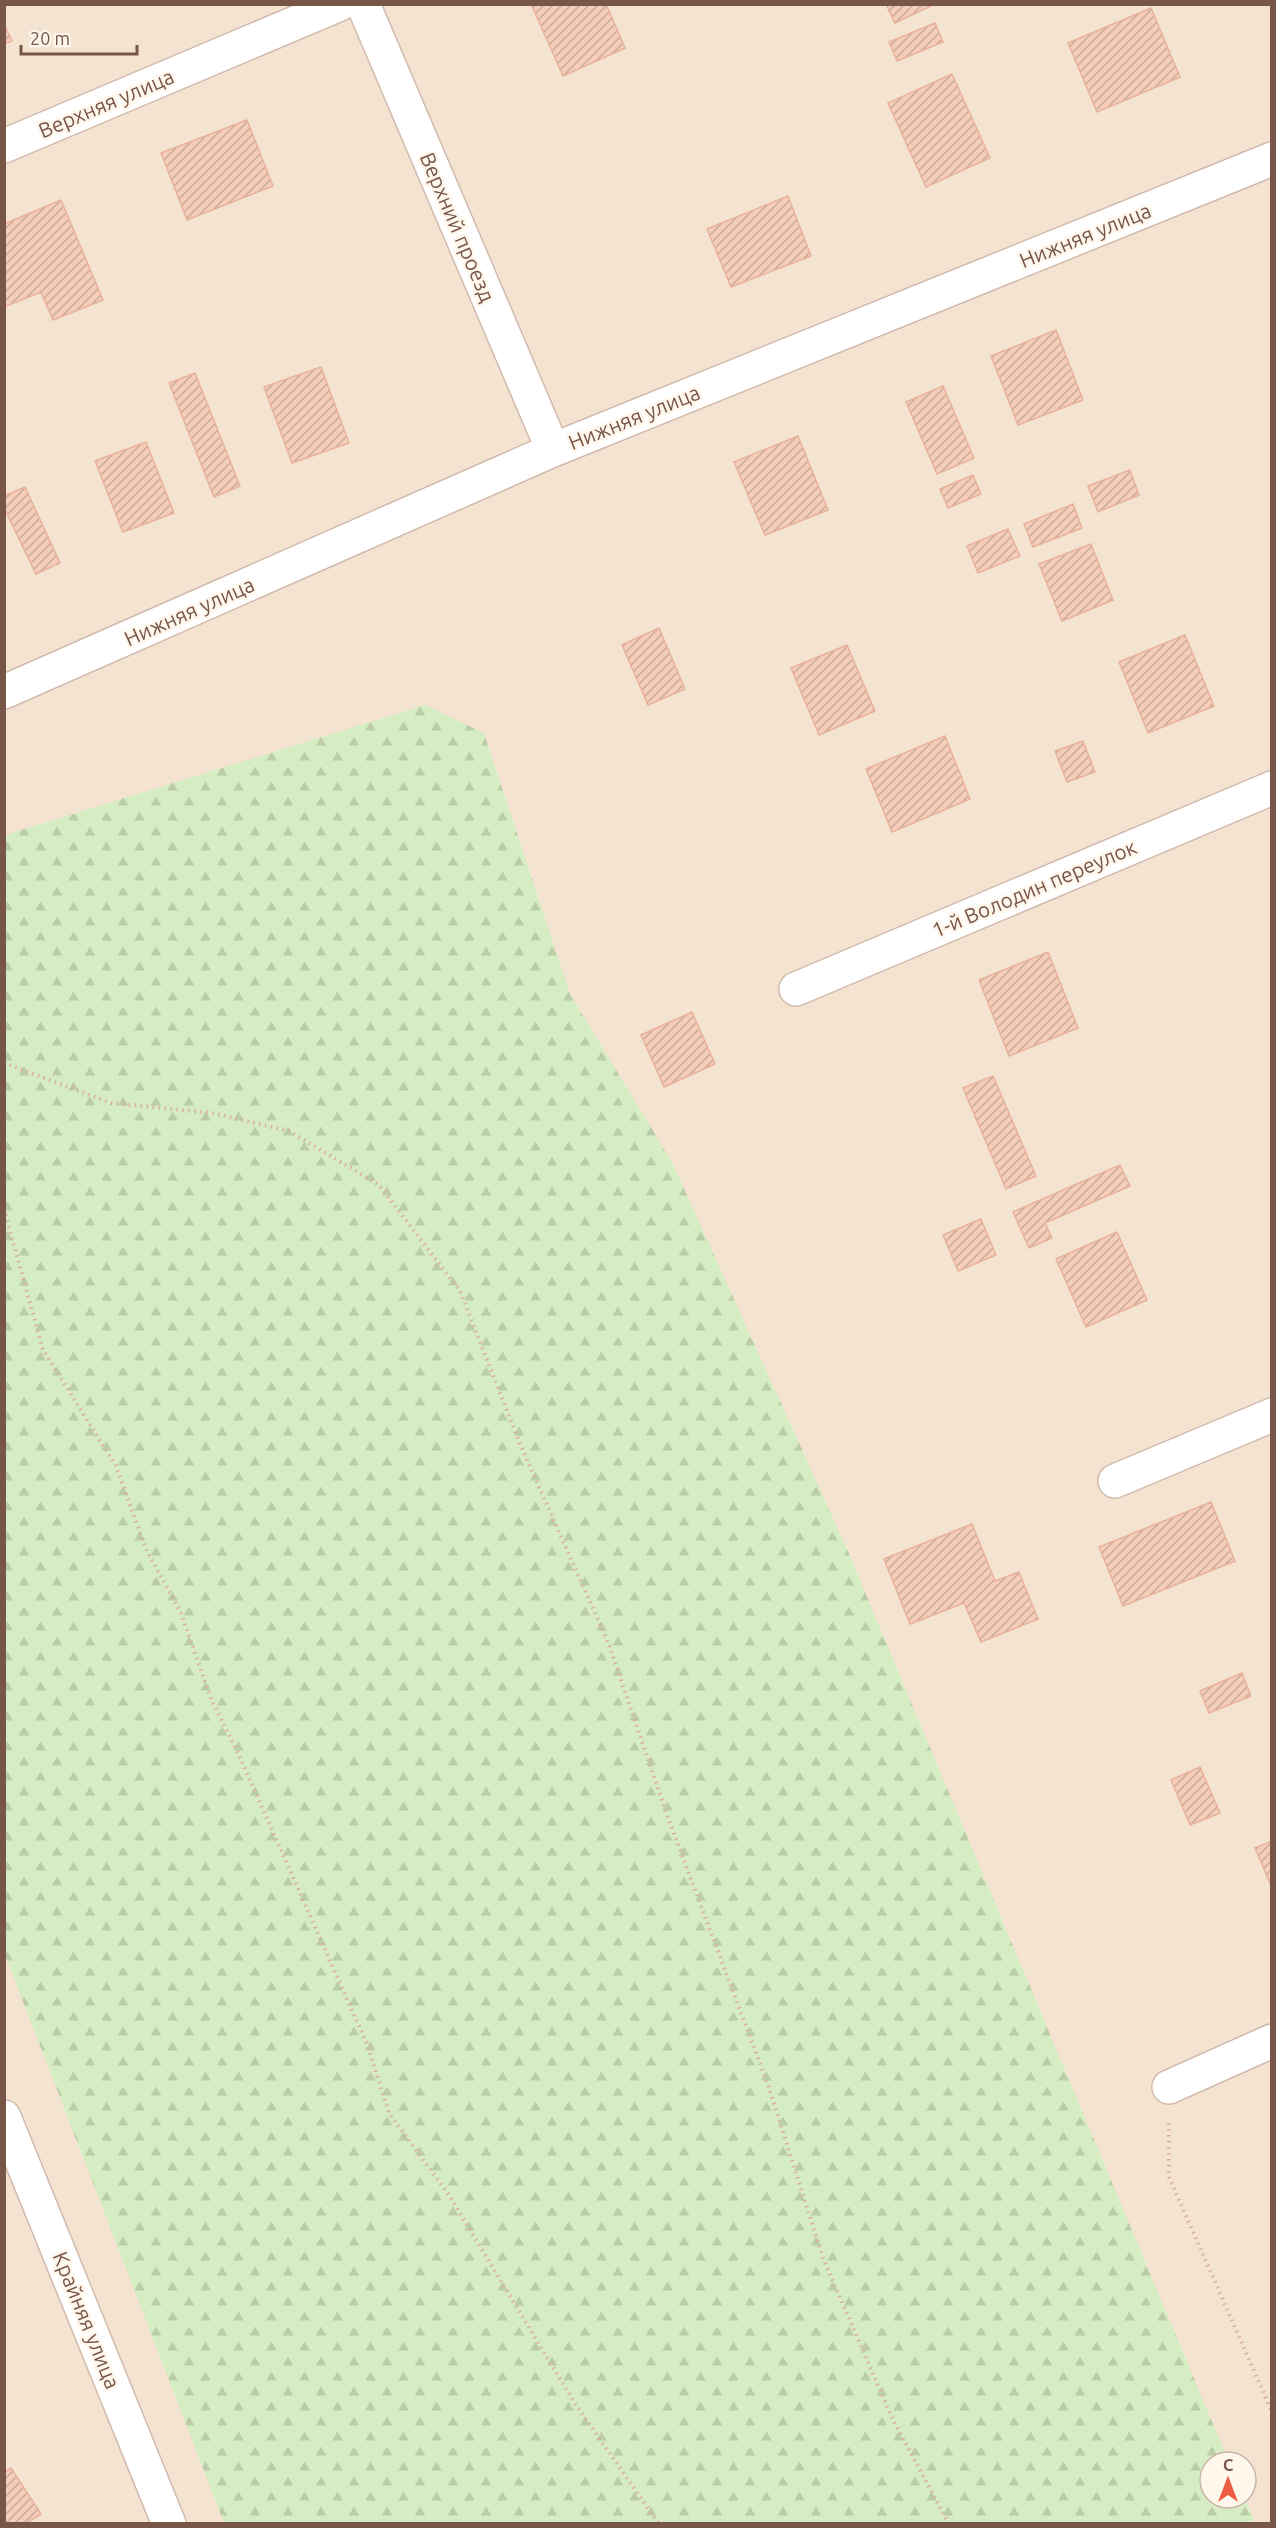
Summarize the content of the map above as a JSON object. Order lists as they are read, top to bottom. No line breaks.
{"streets":{"street":["Верхняя улица","Верхний проезд","Нижняя улица","1-й Володин переулок","Крайняя улица"]},"crossings":[["Верхний проезд","Нижняя улица"]],"scale_bar":"20 m","north":"top"}
